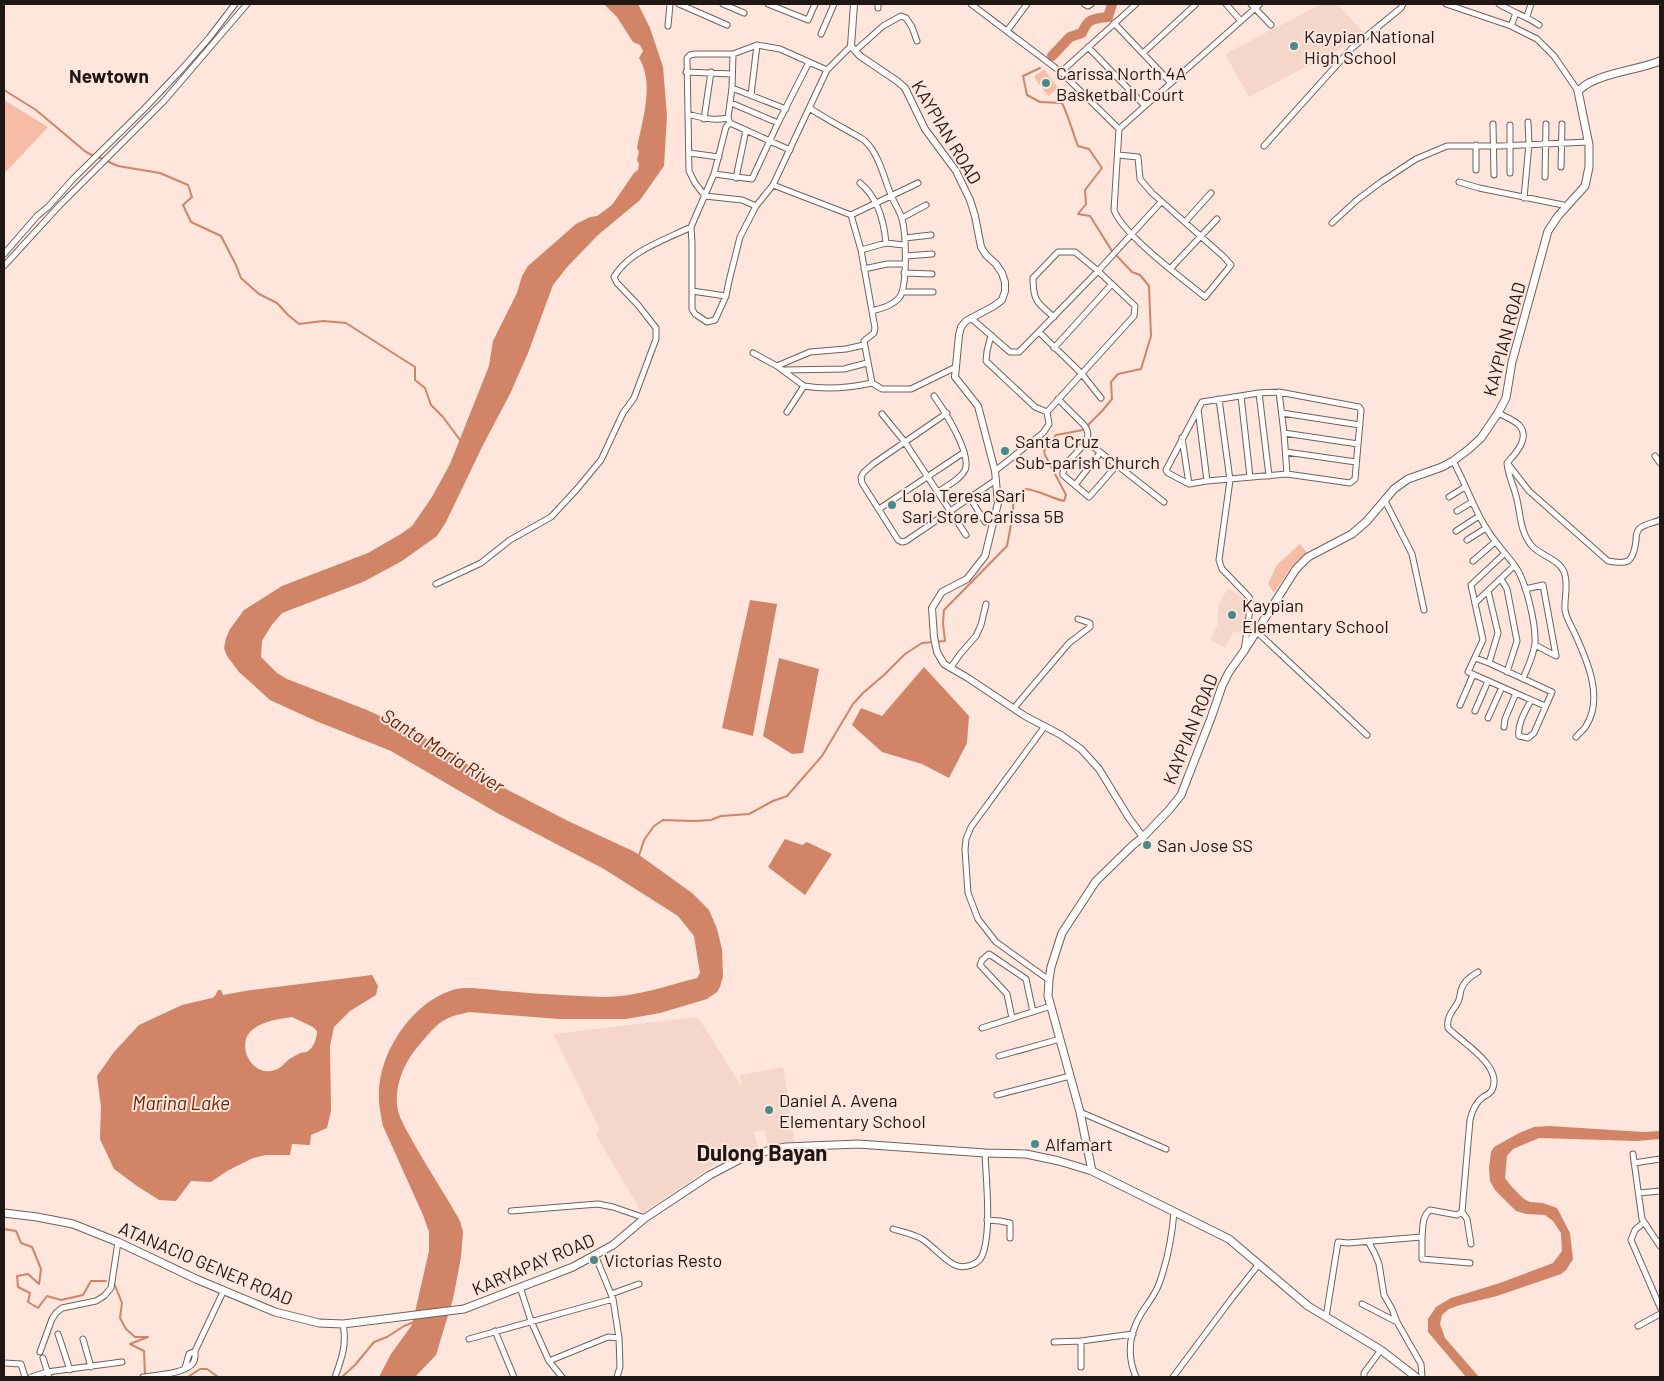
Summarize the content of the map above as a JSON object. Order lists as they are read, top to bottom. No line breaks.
{"streets":{"main road":["KAYPIAN ROAD","ATANACIO GENER ROAD","KARYAPAY ROAD"]},"crossings":[["KAYPIAN ROAD","KARYAPAY ROAD"],["ATANACIO GENER ROAD","KARYAPAY ROAD"]],"districts":["Newtown","Dulong Bayan"],"water":["Santa Maria River","Marina Lake"],"places":["Kaypian National High School","Carissa North 4A Basketball Court","Santa Cruz Sub-parish Church","Lola Teresa Sari Sari Store Carissa 5B","Kaypian Elementary School","San Jose SS","Daniel A. Avena Elementary School","Alfamart","Victorias Resto"]}
